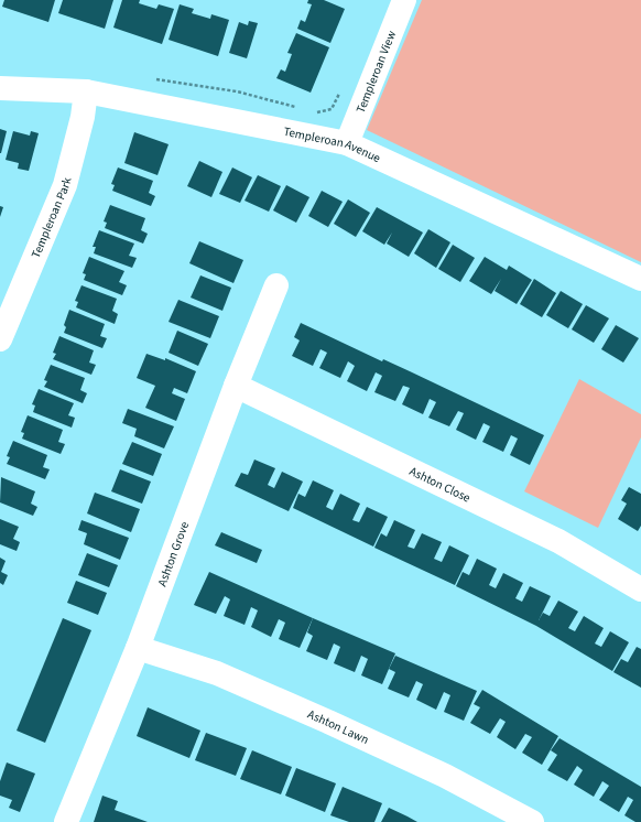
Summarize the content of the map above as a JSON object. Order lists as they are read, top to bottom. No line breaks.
{"streets":{"street":["Templeroan View","Templeroan Avenue","Templeroan Park","Ashton Close","Ashton Grove","Ashton Lawn"]},"crossings":[["Templeroan View","Templeroan Avenue"],["Templeroan Avenue","Templeroan Park"],["Ashton Close","Ashton Grove"],["Ashton Grove","Ashton Lawn"]]}
